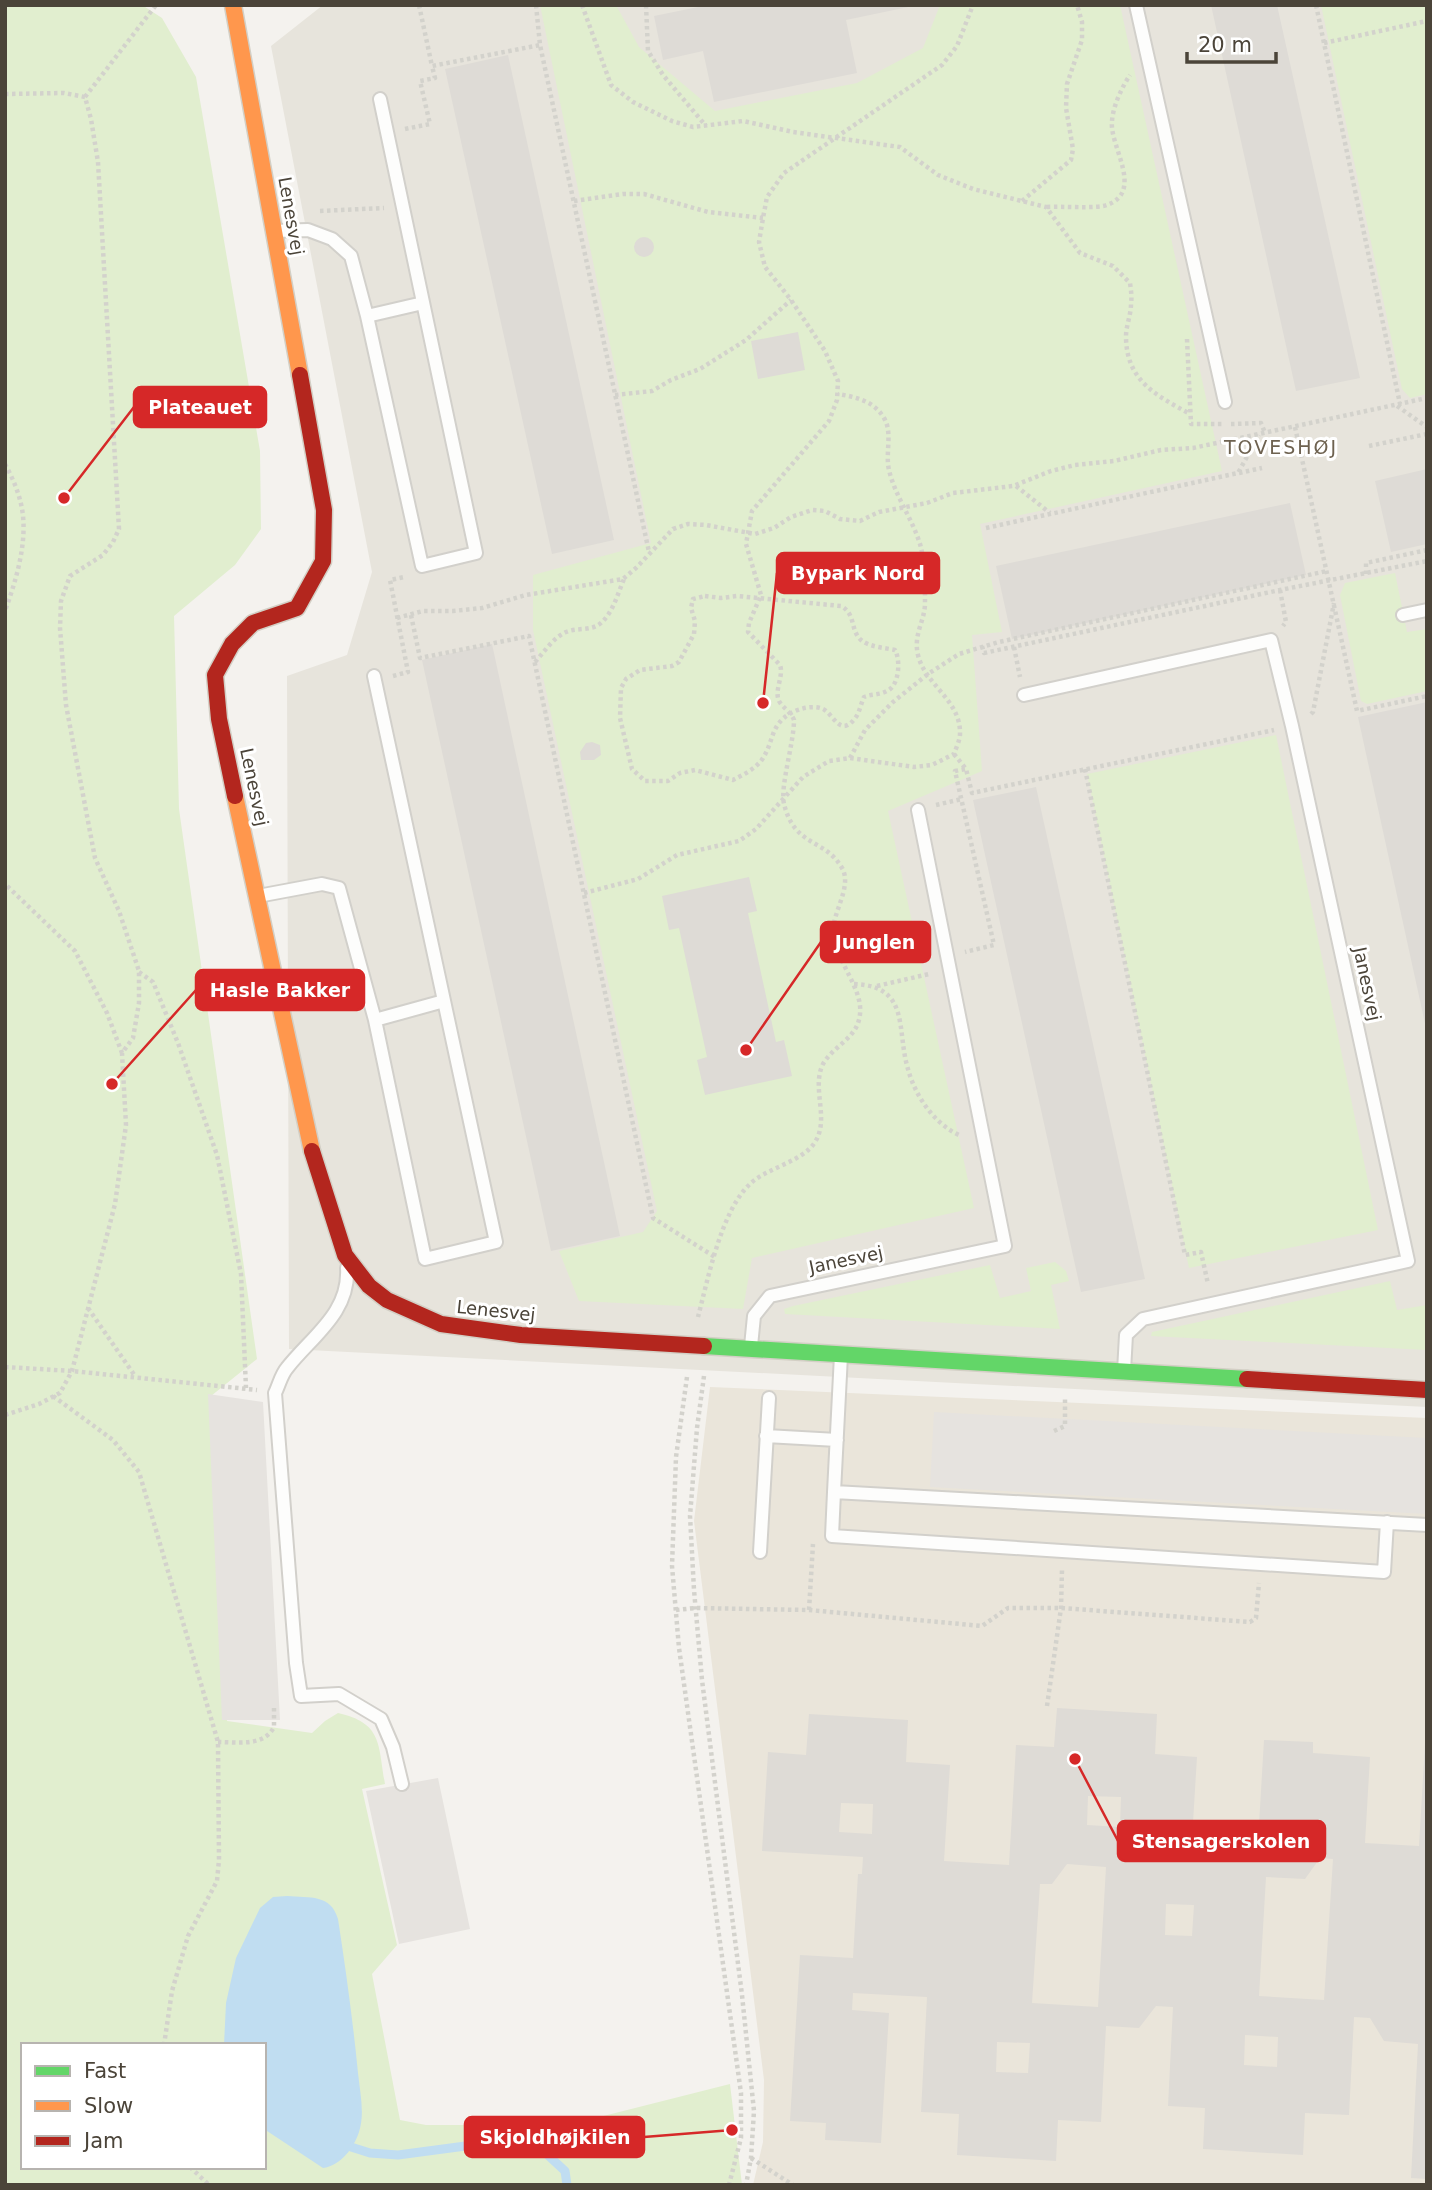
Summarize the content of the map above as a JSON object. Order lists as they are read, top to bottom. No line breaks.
{"streets":{"street":["Lenesvej"],"lane":["Janesvej"]},"districts":["TOVESHØJ"],"places":["Plateauet","Bypark Nord","Junglen","Hasle Bakker","Stensagerskolen","Skjoldhøjkilen"],"legend":["Fast","Slow","Jam"],"scale_bar":"20 m"}
